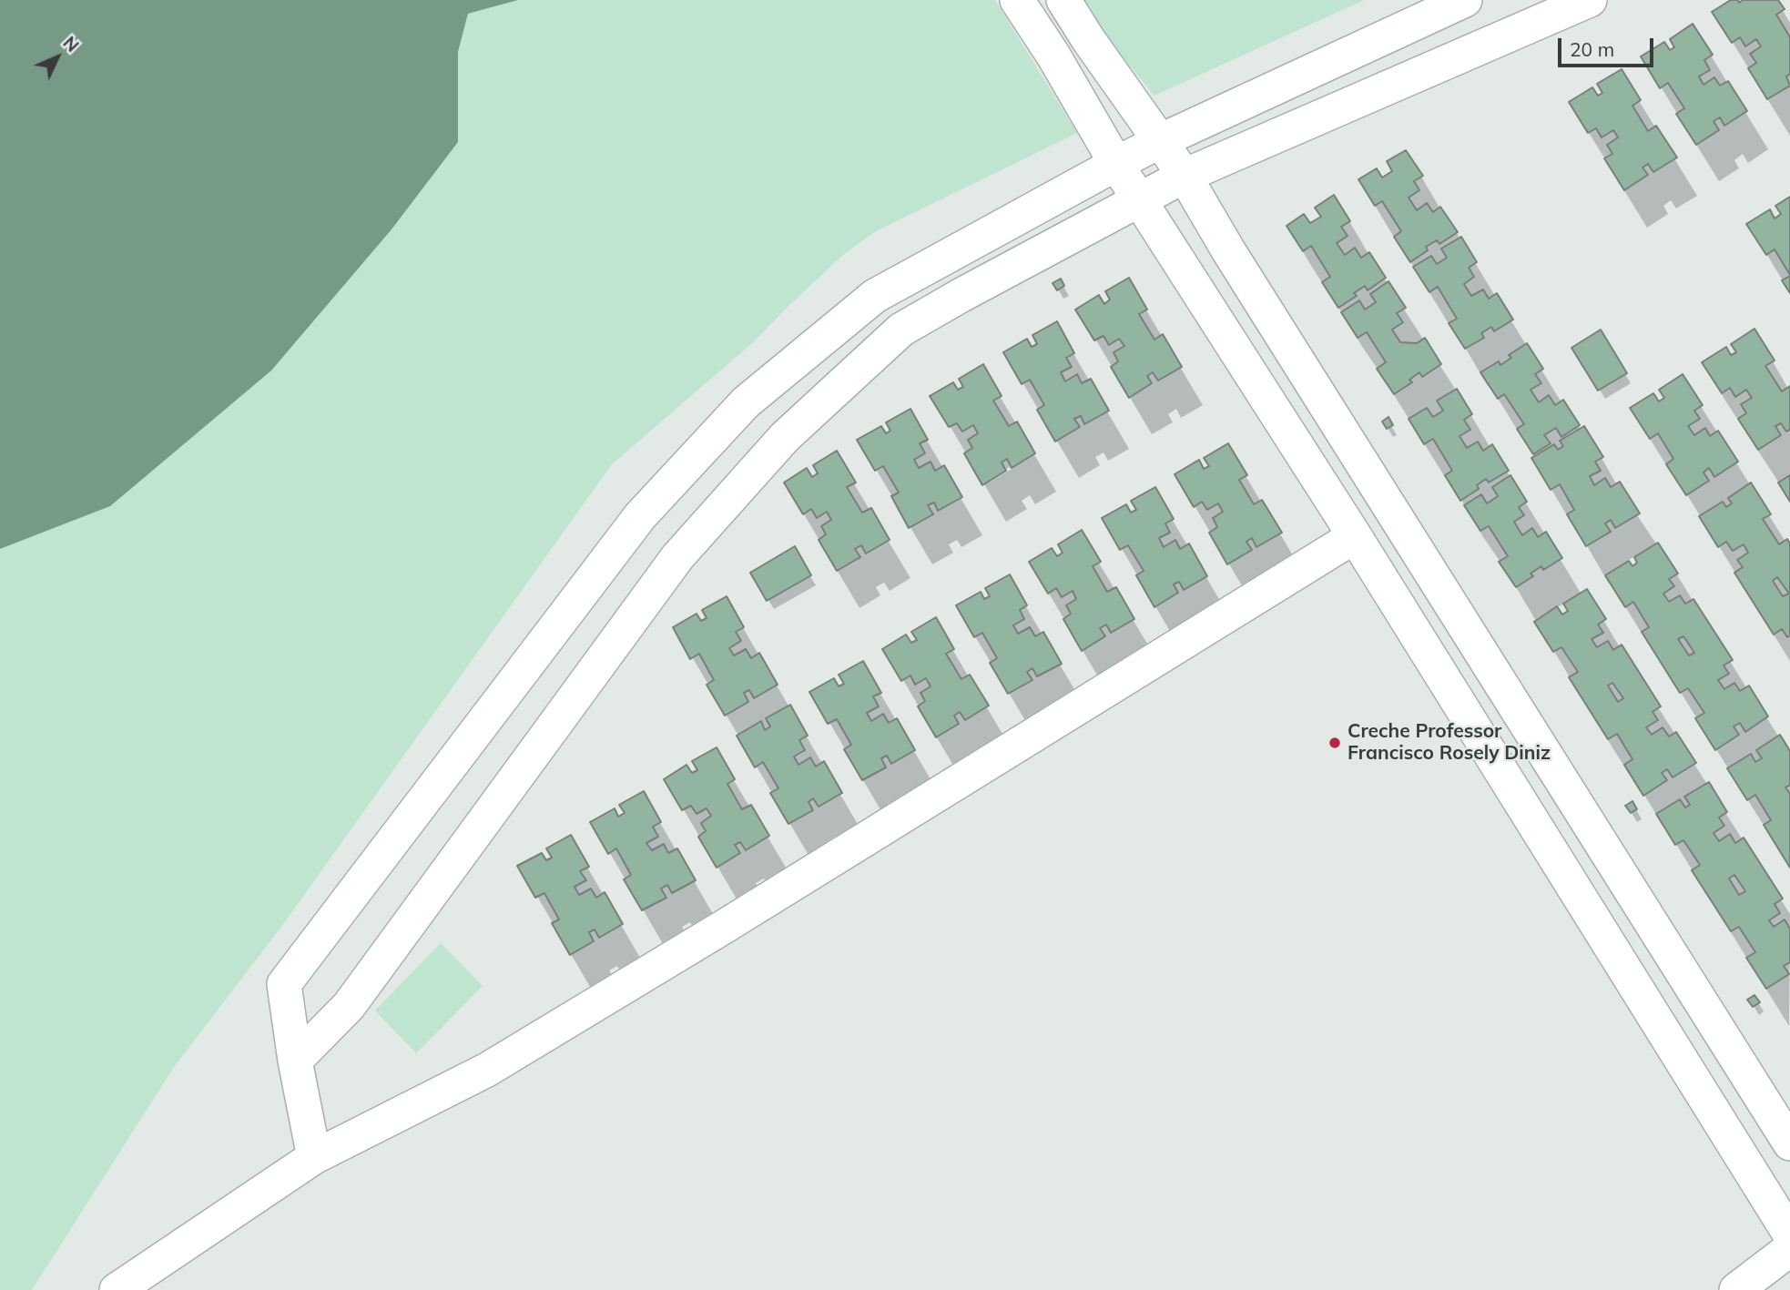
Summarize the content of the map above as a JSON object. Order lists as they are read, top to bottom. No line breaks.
{"places":["Creche Professor Francisco Rosely Diniz"],"scale_bar":"20 m","north":"top right"}
